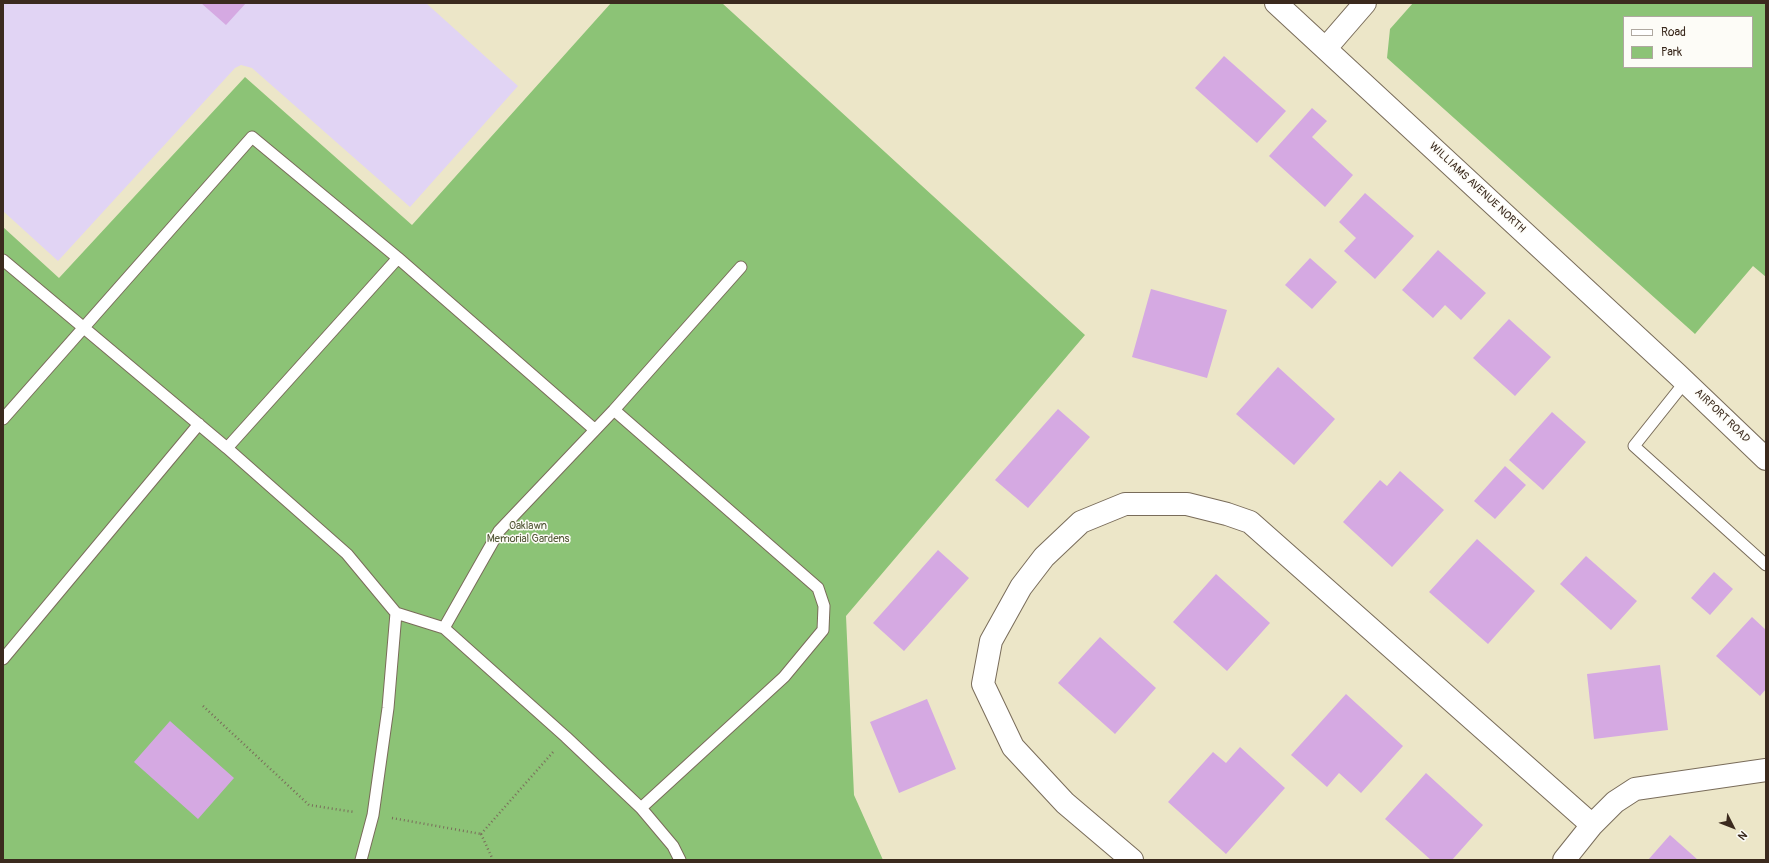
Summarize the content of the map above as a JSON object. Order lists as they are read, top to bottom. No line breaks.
{"streets":{"street":["WILLIAMS AVENUE NORTH","AIRPORT ROAD"]},"crossings":[["WILLIAMS AVENUE NORTH","AIRPORT ROAD"]],"parks":["Oaklawn Memorial Gardens"],"legend":["Road","Park"],"north":"bottom right"}
